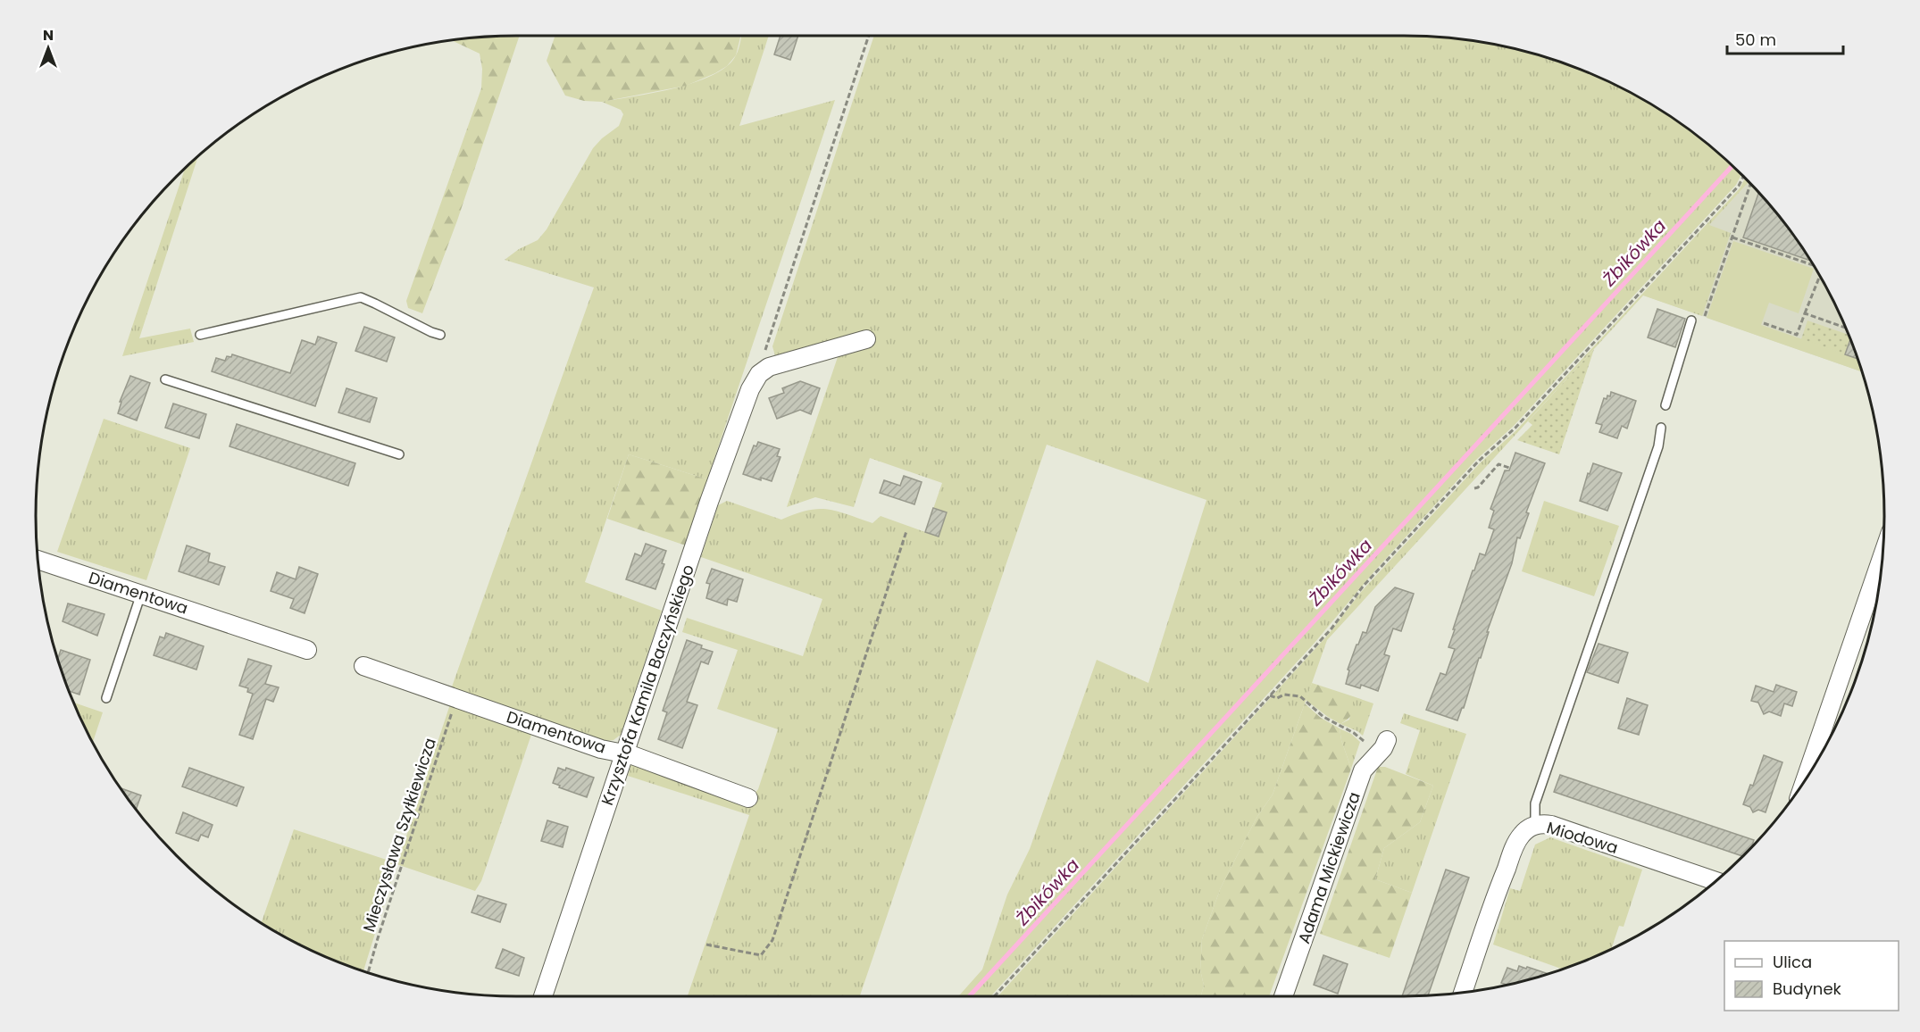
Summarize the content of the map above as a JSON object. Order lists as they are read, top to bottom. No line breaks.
{"streets":{"street":["Diamentowa","Krzysztofa Kamila Baczyńskiego","Miodowa","Adama Mickiewicza"],"path":["Mieczysława Szyłkiewicza"]},"crossings":[["Diamentowa","Krzysztofa Kamila Baczyńskiego"],["Diamentowa","Mieczysława Szyłkiewicza"]],"water":["Żbikówka"],"legend":["Ulica","Budynek"],"scale_bar":"50 m","north":"top"}
